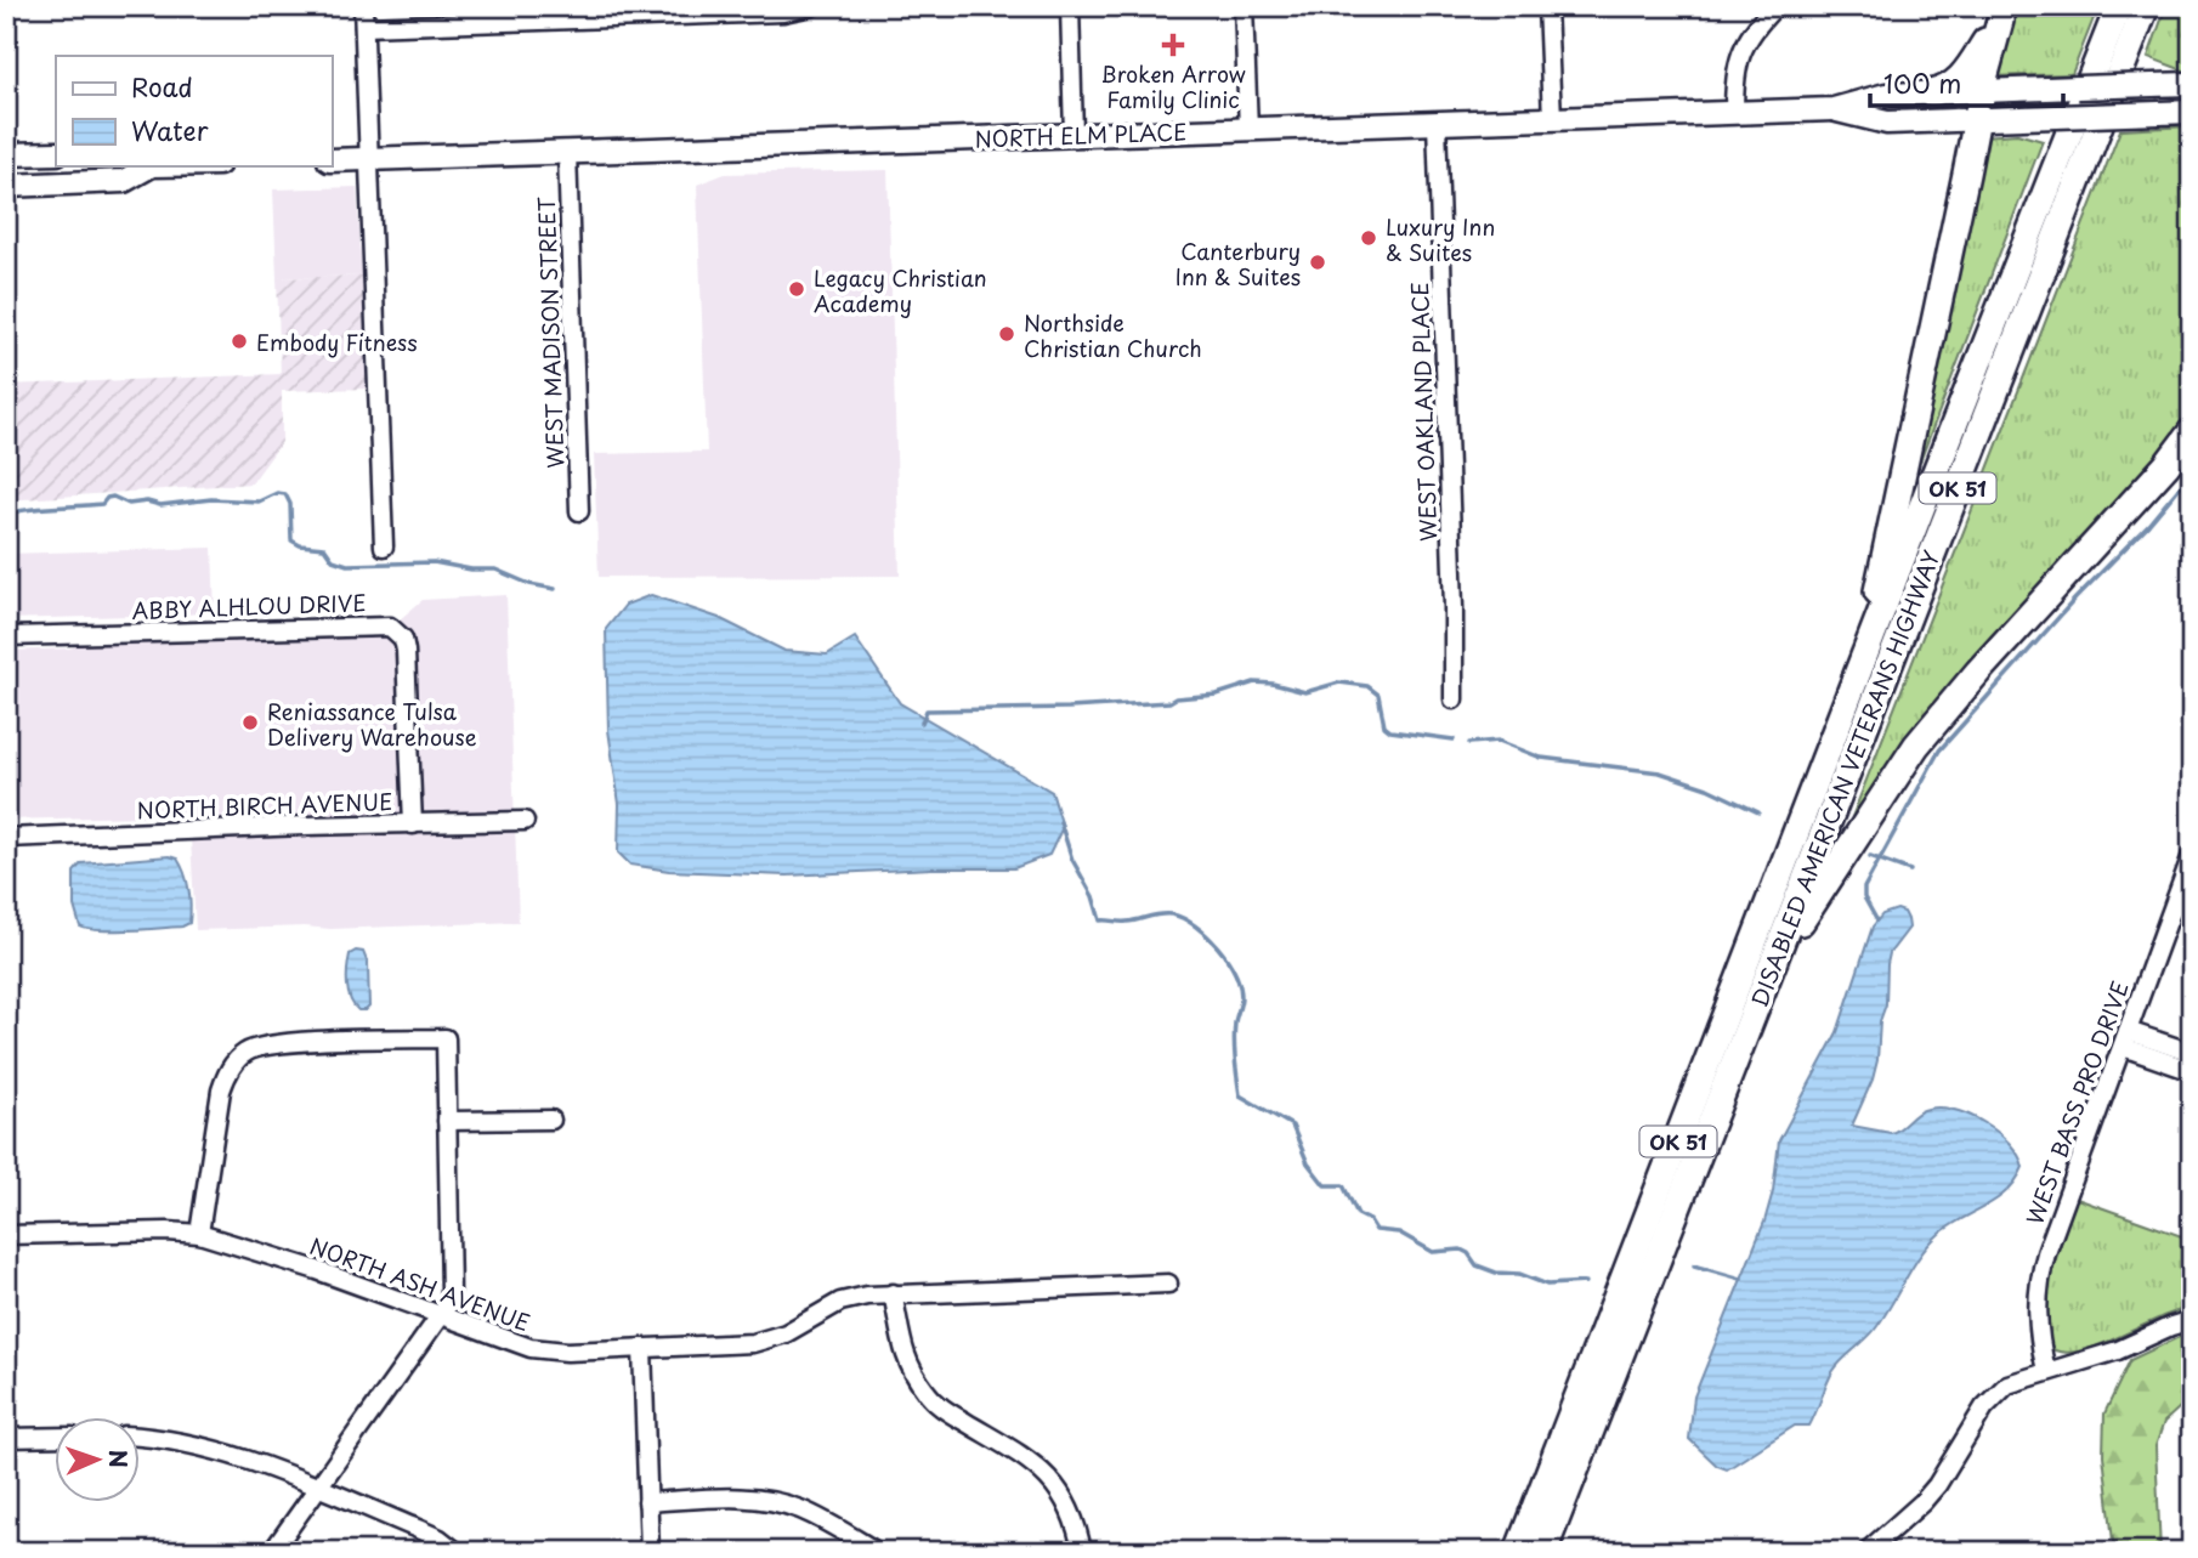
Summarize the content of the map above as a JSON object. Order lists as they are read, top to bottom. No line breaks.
{"streets":{"highway":["OK 51","DISABLED AMERICAN VETERANS HIGHWAY"],"main road":["NORTH ELM PLACE"],"street":["WEST MADISON STREET","WEST OAKLAND PLACE","ABBY ALHLOU DRIVE","NORTH BIRCH AVENUE","WEST BASS PRO DRIVE","NORTH ASH AVENUE"]},"crossings":[["NORTH ELM PLACE","WEST MADISON STREET"],["NORTH ELM PLACE","WEST OAKLAND PLACE"],["ABBY ALHLOU DRIVE","NORTH BIRCH AVENUE"]],"places":{"health":["Broken Arrow Family Clinic"],"other":["Luxury Inn & Suites","Canterbury Inn & Suites","Legacy Christian Academy","Northside Christian Church","Embody Fitness","Reniassance Tulsa Delivery Warehouse"]},"legend":["Road","Water"],"scale_bar":"100 m","north":"right"}
